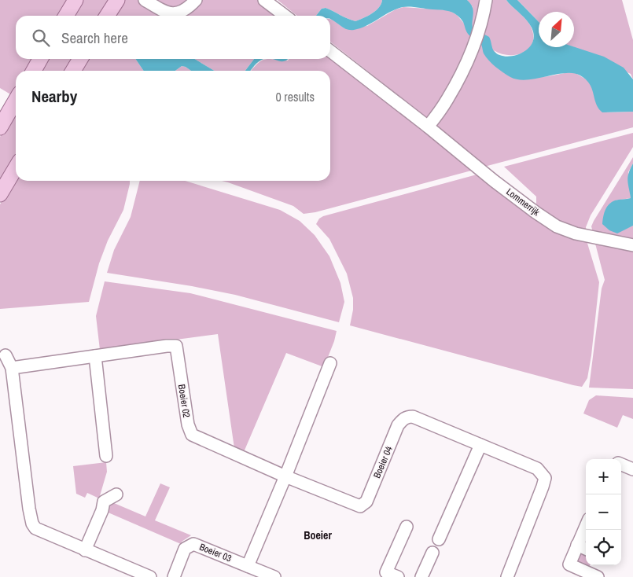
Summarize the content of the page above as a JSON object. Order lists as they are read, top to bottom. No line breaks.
{"streets":{"street":["Lommerrijk","Boeier 02","Boeier 04","Boeier 03"]},"crossings":[["Boeier 02","Boeier 04"]],"districts":["Boeier"],"north":"top right","page":{"search":"Search here","heading":["Nearby","0 results"],"map_buttons":["+","−"]}}
